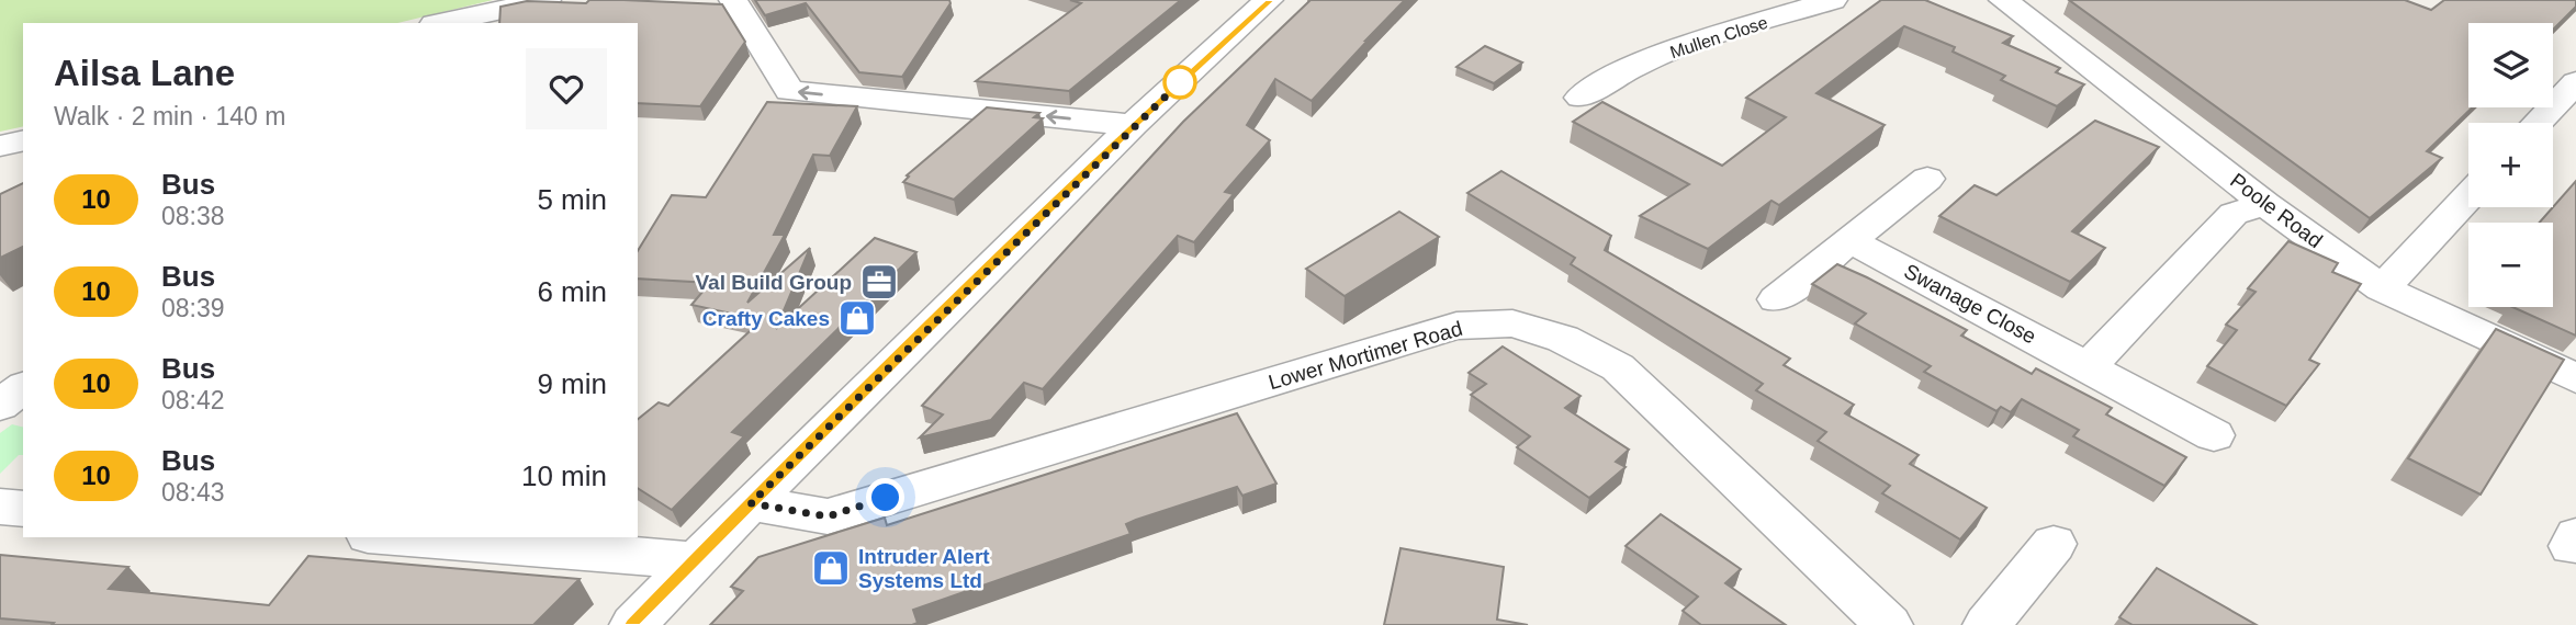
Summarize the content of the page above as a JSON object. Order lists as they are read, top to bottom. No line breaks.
{"streets":{"street":["Mullen Close","Poole Road","Swanage Close","Lower Mortimer Road"]},"places":{"office":["Val Build Group"],"shop":["Crafty Cakes","Intruder Alert Systems Ltd"]},"lines":["bus line 10"],"page":{"map_buttons":["+","−"],"heading":["Ailsa Lane","Walk · 2 min · 140 m"],"list":[{"mark":"10","name":"Bus","note":"08:38","value":"5 min"},{"mark":"10","name":"Bus","note":"08:39","value":"6 min"},{"mark":"10","name":"Bus","note":"08:42","value":"9 min"},{"mark":"10","name":"Bus","note":"08:43","value":"10 min"}]}}
